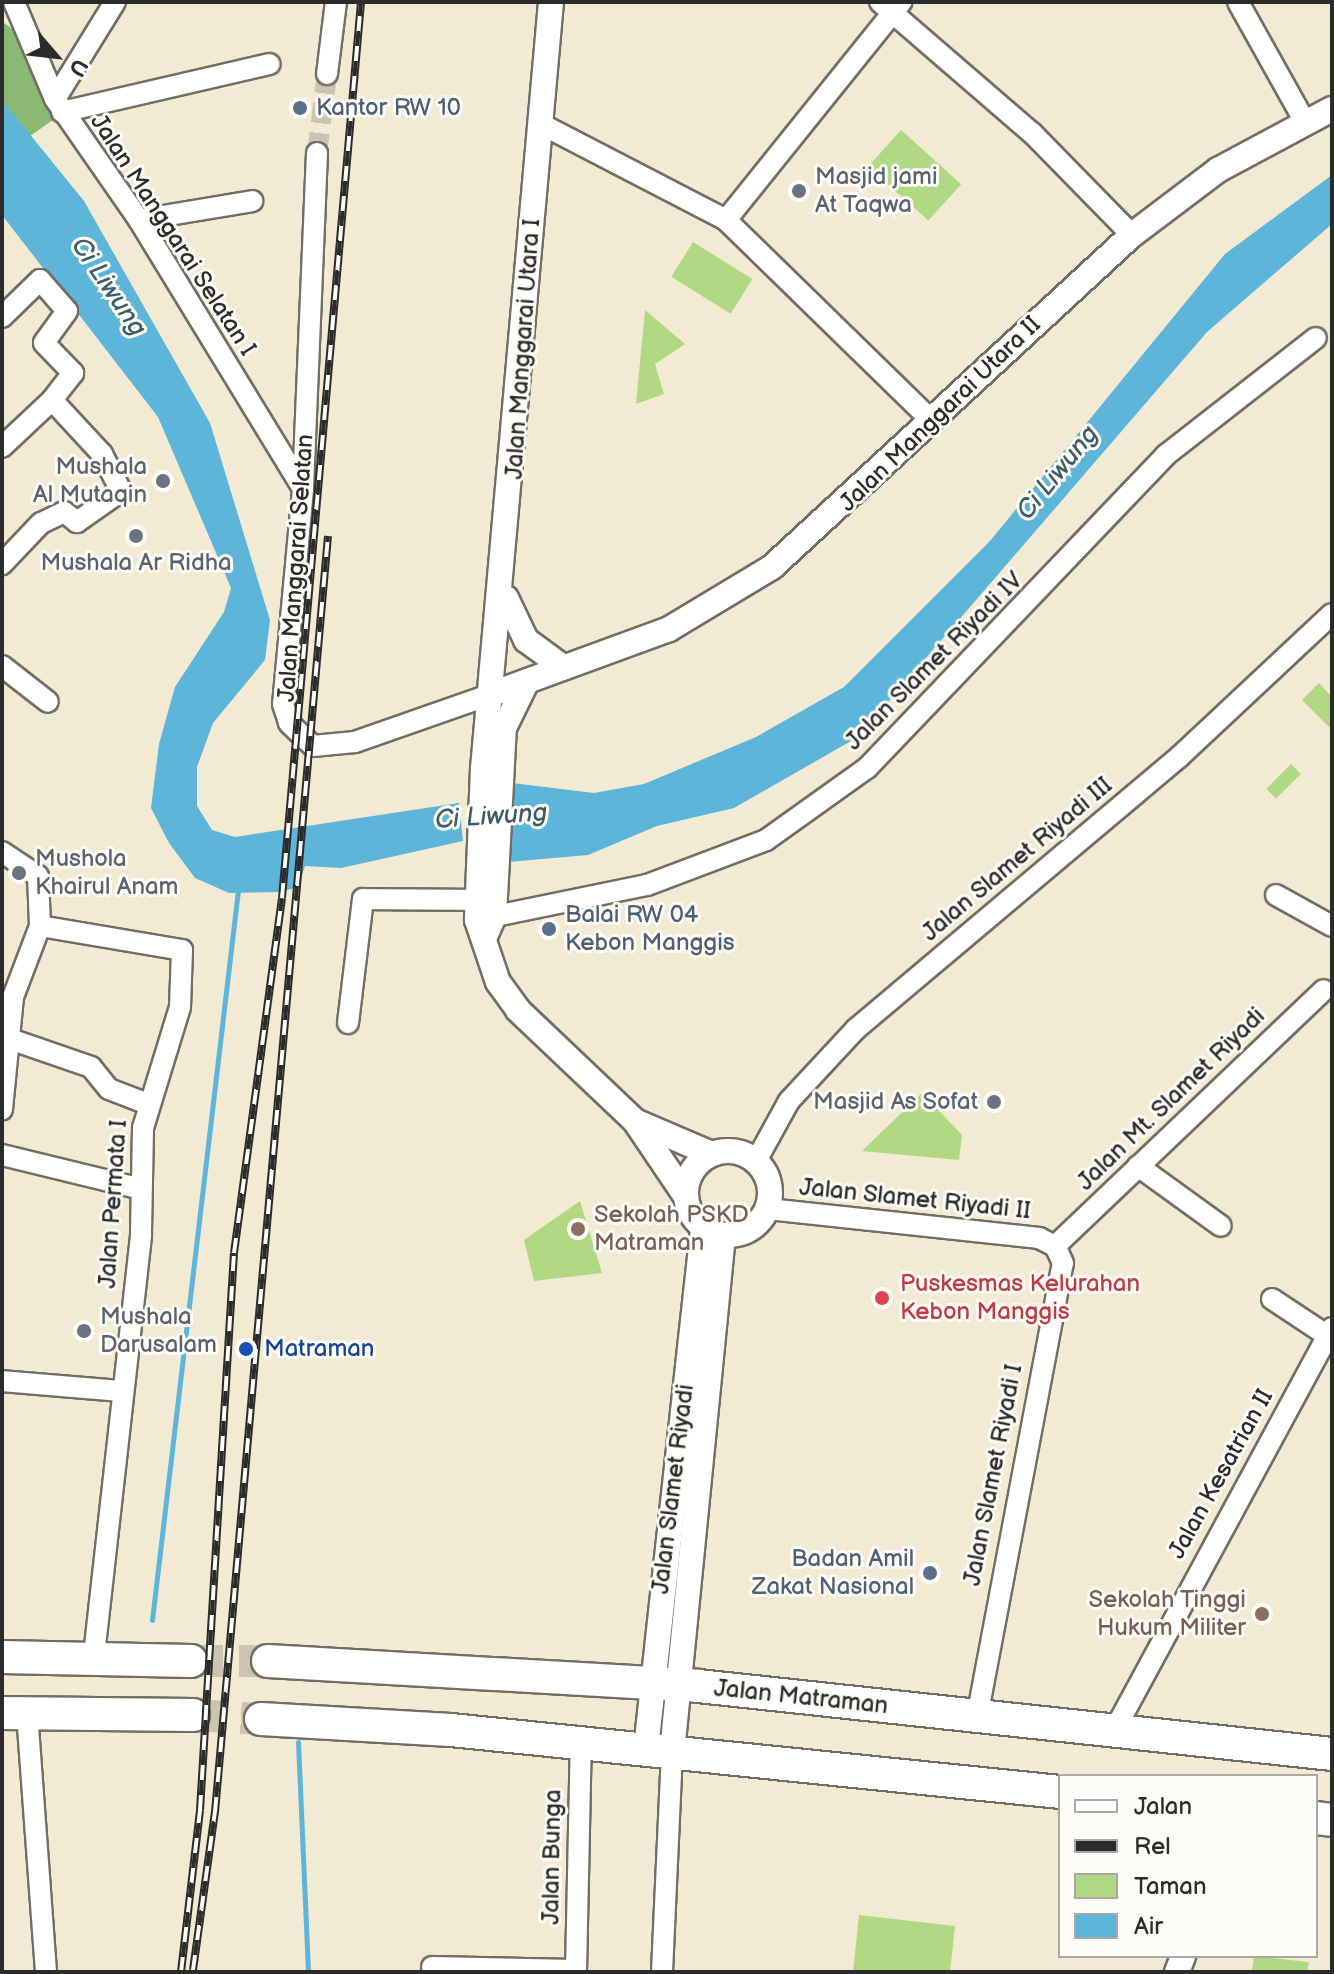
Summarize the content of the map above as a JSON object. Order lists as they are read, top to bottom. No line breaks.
{"streets":{"main road":["Jalan Matraman"],"street":["Jalan Manggarai Selatan I","Jalan Manggarai Utara I","Jalan Manggarai Utara II","Jalan Manggarai Selatan","Jalan Slamet Riyadi IV","Jalan Slamet Riyadi III","Jalan Mt. Slamet Riyadi","Jalan Slamet Riyadi II","Jalan Permata I","Jalan Kesatrian II","Jalan Slamet Riyadi I","Jalan Slamet Riyadi","Jalan Bunga"]},"crossings":[["Jalan Manggarai Selatan I","Jalan Manggarai Selatan"],["Jalan Manggarai Utara I","Jalan Manggarai Selatan"],["Jalan Manggarai Utara II","Jalan Manggarai Selatan"],["Jalan Slamet Riyadi III","Jalan Slamet Riyadi II"],["Jalan Slamet Riyadi III","Jalan Slamet Riyadi"],["Jalan Mt. Slamet Riyadi","Jalan Slamet Riyadi II"],["Jalan Mt. Slamet Riyadi","Jalan Slamet Riyadi I"],["Jalan Slamet Riyadi II","Jalan Slamet Riyadi I"],["Jalan Slamet Riyadi II","Jalan Slamet Riyadi"],["Jalan Kesatrian II","Jalan Matraman"],["Jalan Slamet Riyadi I","Jalan Matraman"],["Jalan Slamet Riyadi","Jalan Matraman"]],"water":["Ci Liwung"],"places":["Kantor RW 10","Masjid jami At Taqwa","Mushala Al Mutaqin","Mushala Ar Ridha","Mushola Khairul Anam","Balai RW 04 Kebon Manggis","Masjid As Sofat","Sekolah PSKD Matraman","Puskesmas Kelurahan Kebon Manggis","Mushala Darusalam","Matraman","Badan Amil Zakat Nasional","Sekolah Tinggi Hukum Militer"],"legend":["Jalan","Rel","Taman","Air"],"north":"bottom right"}
